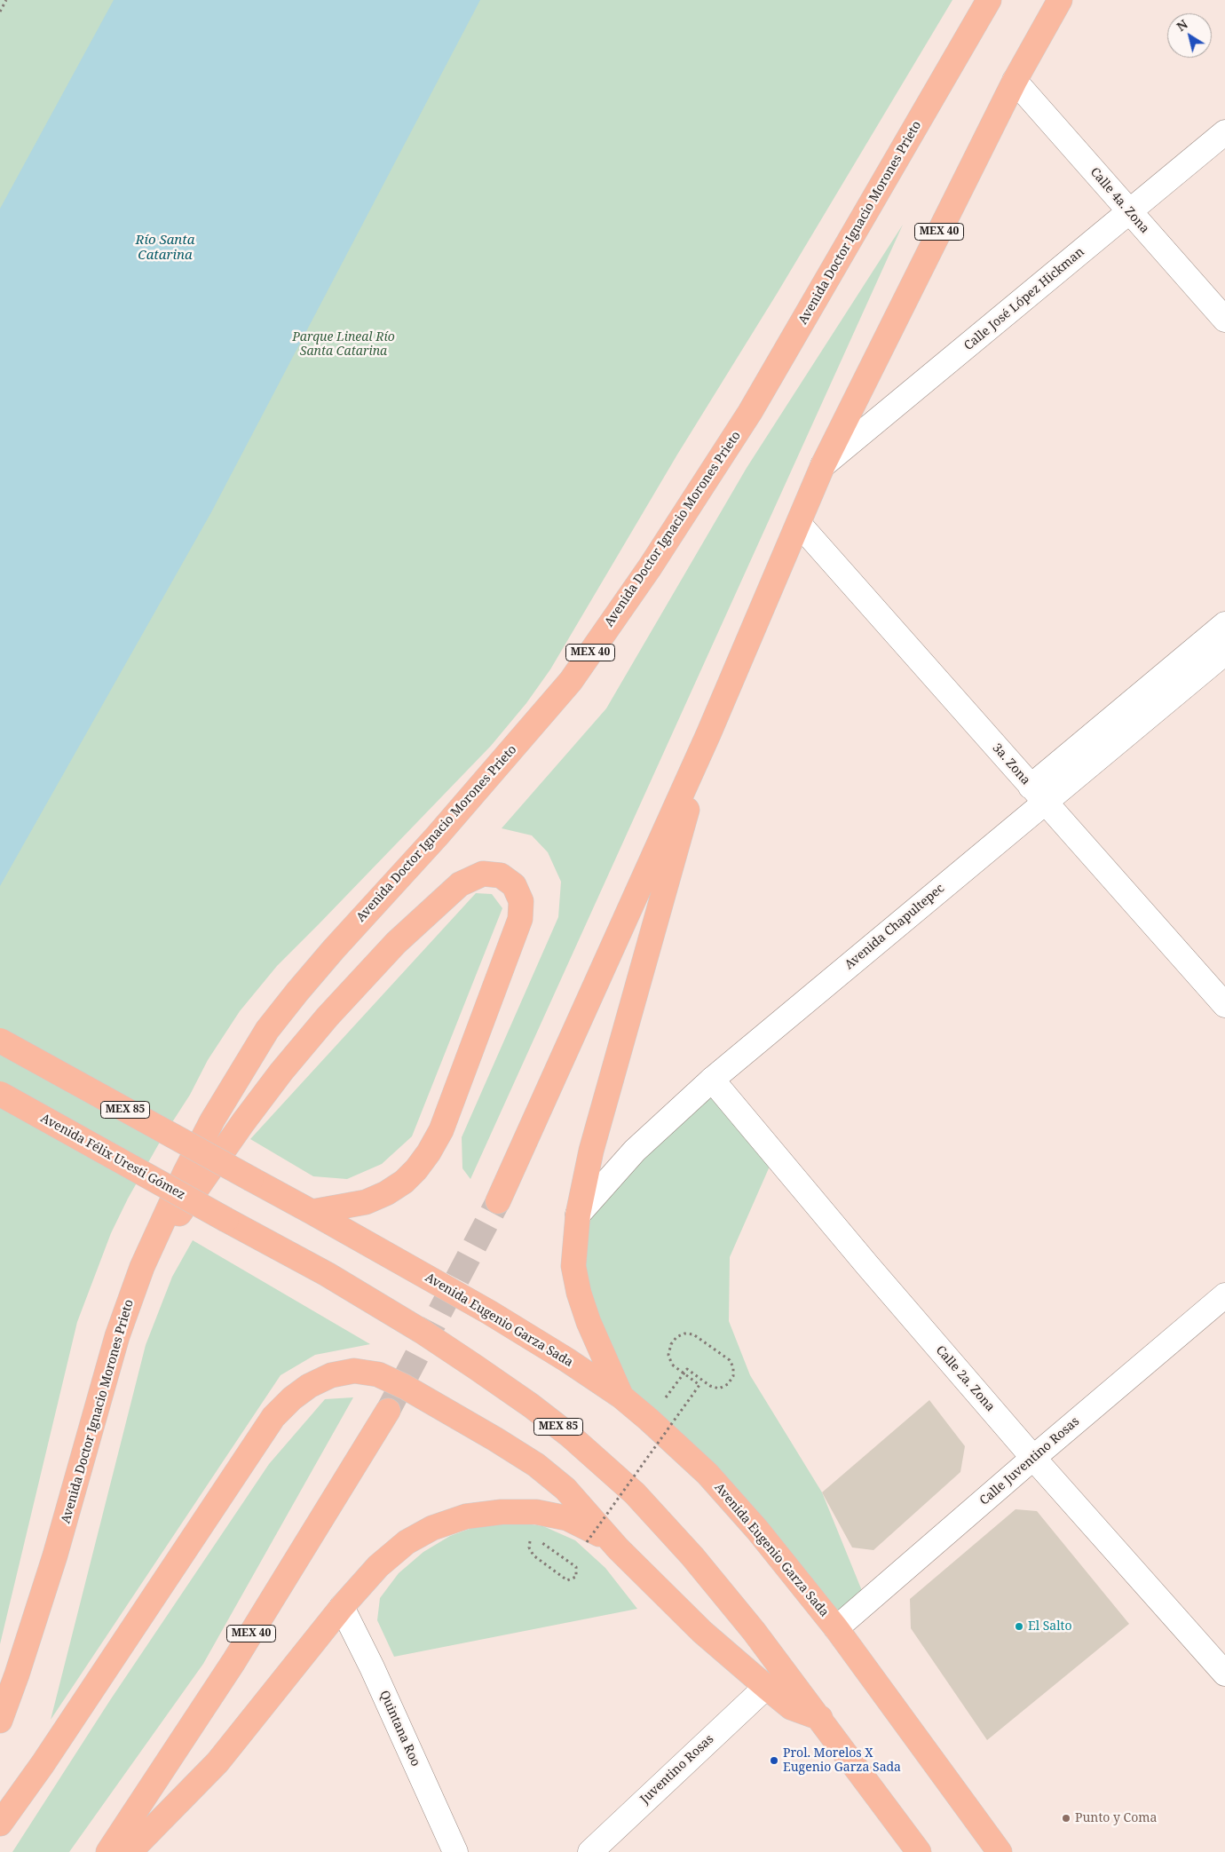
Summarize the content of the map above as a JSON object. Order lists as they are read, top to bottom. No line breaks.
{"streets":{"highway":["Avenida Doctor Ignacio Morones Prieto","MEX 40","MEX 85","Avenida Félix Uresti Gómez","Avenida Eugenio Garza Sada"],"main road":["Calle 4a. Zona","Calle José López Hickman","3a. Zona","Avenida Chapultepec","Calle 2a. Zona","Calle Juventino Rosas","Quintana Roo","Juventino Rosas"]},"crossings":[["Calle 4a. Zona","MEX 40"],["Calle 4a. Zona","Calle José López Hickman"],["MEX 40","Calle José López Hickman"],["MEX 40","3a. Zona"],["3a. Zona","Avenida Chapultepec"],["Avenida Chapultepec","Calle 2a. Zona"],["MEX 85","Avenida Félix Uresti Gómez"],["Avenida Eugenio Garza Sada","Calle Juventino Rosas"],["Calle 2a. Zona","Calle Juventino Rosas"]],"water":["Río Santa Catarina"],"parks":["Parque Lineal Río Santa Catarina"],"places":["El Salto","Prol. Morelos X Eugenio Garza Sada","Punto y Coma"],"north":"top left"}
